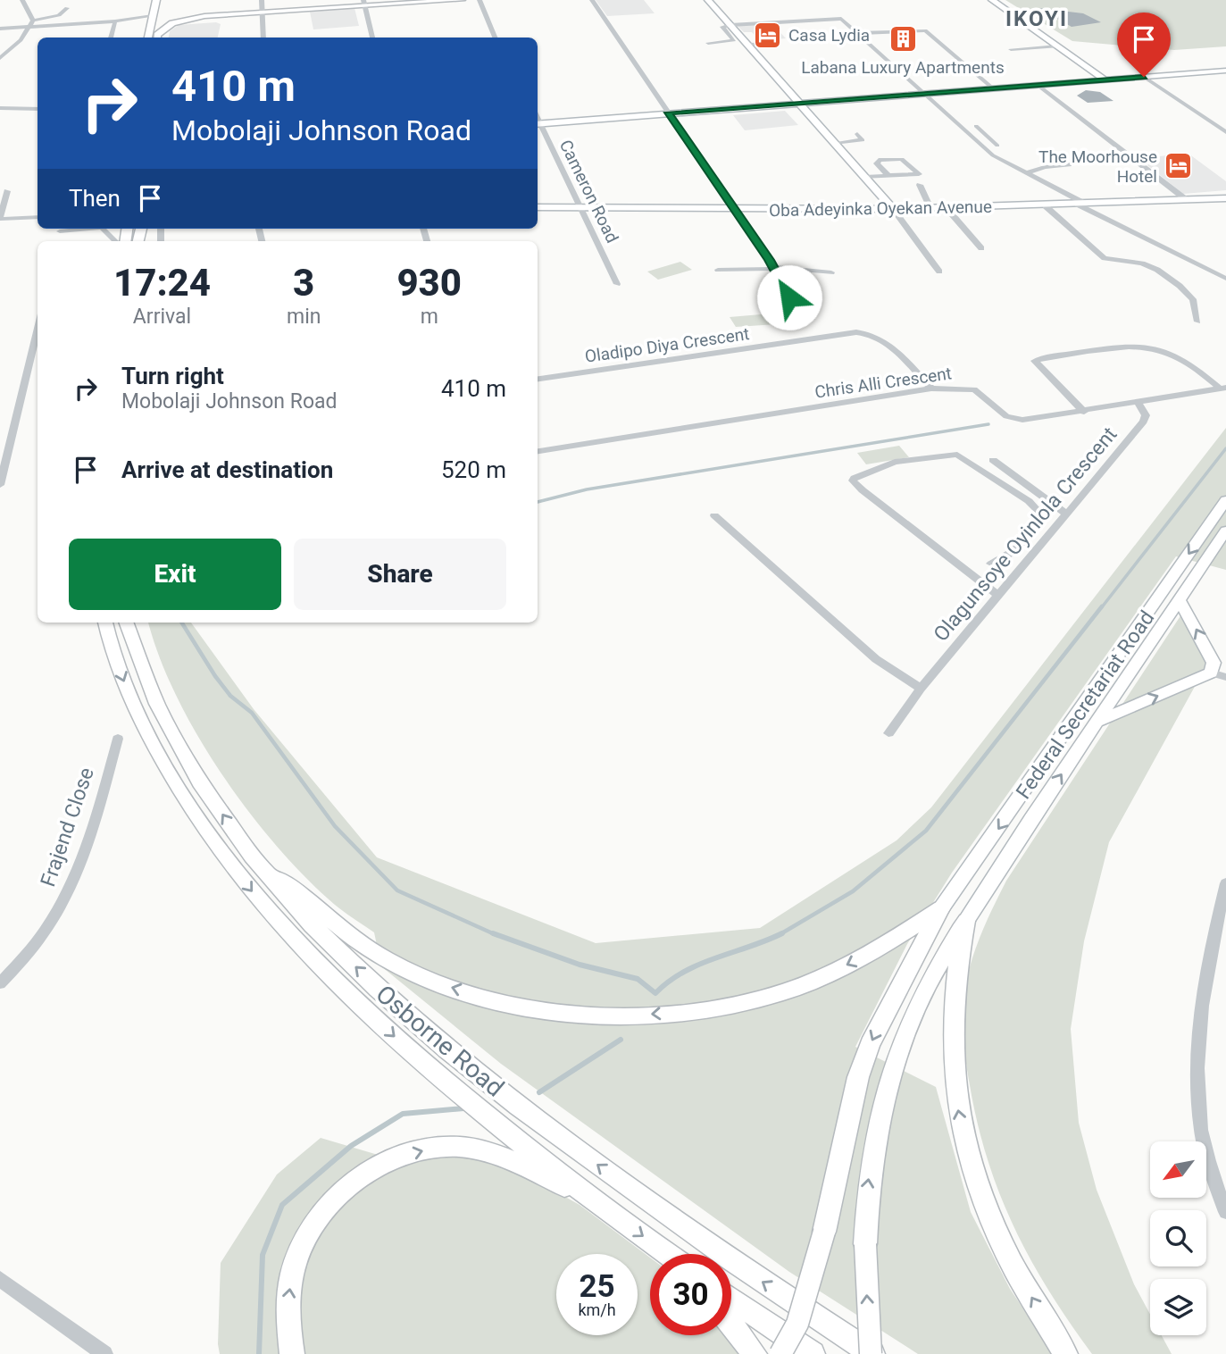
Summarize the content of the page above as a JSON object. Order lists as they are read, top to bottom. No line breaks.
{"streets":{"main road":["Oba Adeyinka Oyekan Avenue","Federal Secretariat Road","Osborne Road"],"street":["Cameron Road","Oladipo Diya Crescent","Chris Alli Crescent","Olagunsoye Oyinlola Crescent","Frajend Close"]},"crossings":[["Cameron Road","Oba Adeyinka Oyekan Avenue"],["Oladipo Diya Crescent","Chris Alli Crescent"],["Chris Alli Crescent","Olagunsoye Oyinlola Crescent"]],"districts":["IKOYI"],"places":{"hotel":["Casa Lydia","The Moorhouse Hotel"],"building":["Labana Luxury Apartments"]},"north":"bottom left","page":{"turn":["410 m","Mobolaji Johnson Road"],"then":"Then","eta":["17:24","Arrival","3","min","930","m"],"list":[{"name":"Turn right","note":"Mobolaji Johnson Road","value":"410 m"},{"name":"Arrive at destination","value":"520 m"}],"buttons":["Exit","Share"],"speed":"25 km/h","limit":"30"}}
